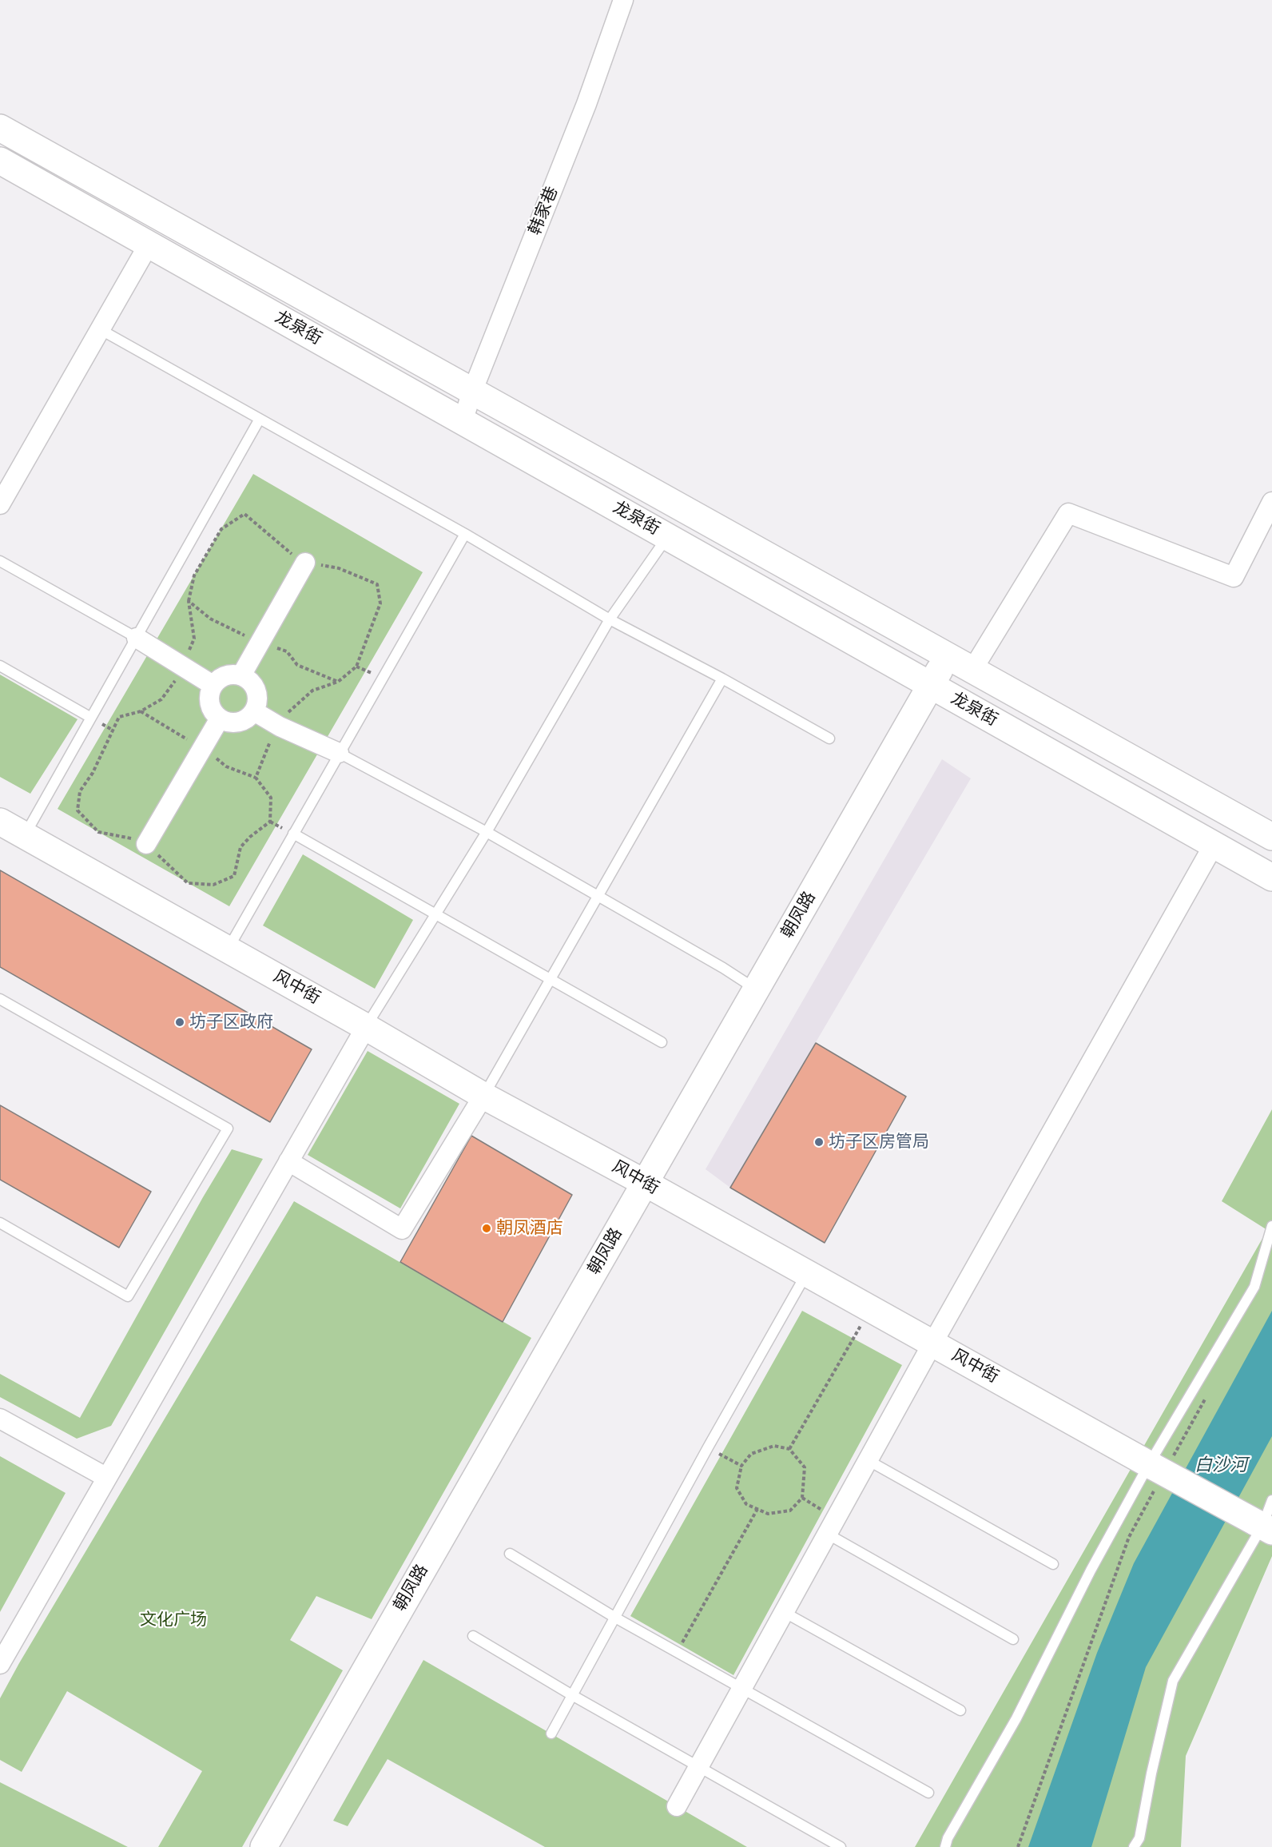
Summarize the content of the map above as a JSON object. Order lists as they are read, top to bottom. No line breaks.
{"streets":{"street":["韩家巷","龙泉街","朝凤路","风中街"]},"crossings":[["韩家巷","龙泉街"],["龙泉街","朝凤路"],["朝凤路","风中街"]],"water":["白沙河"],"parks":["文化广场"],"places":["坊子区政府","坊子区房管局","朝凤酒店"]}
